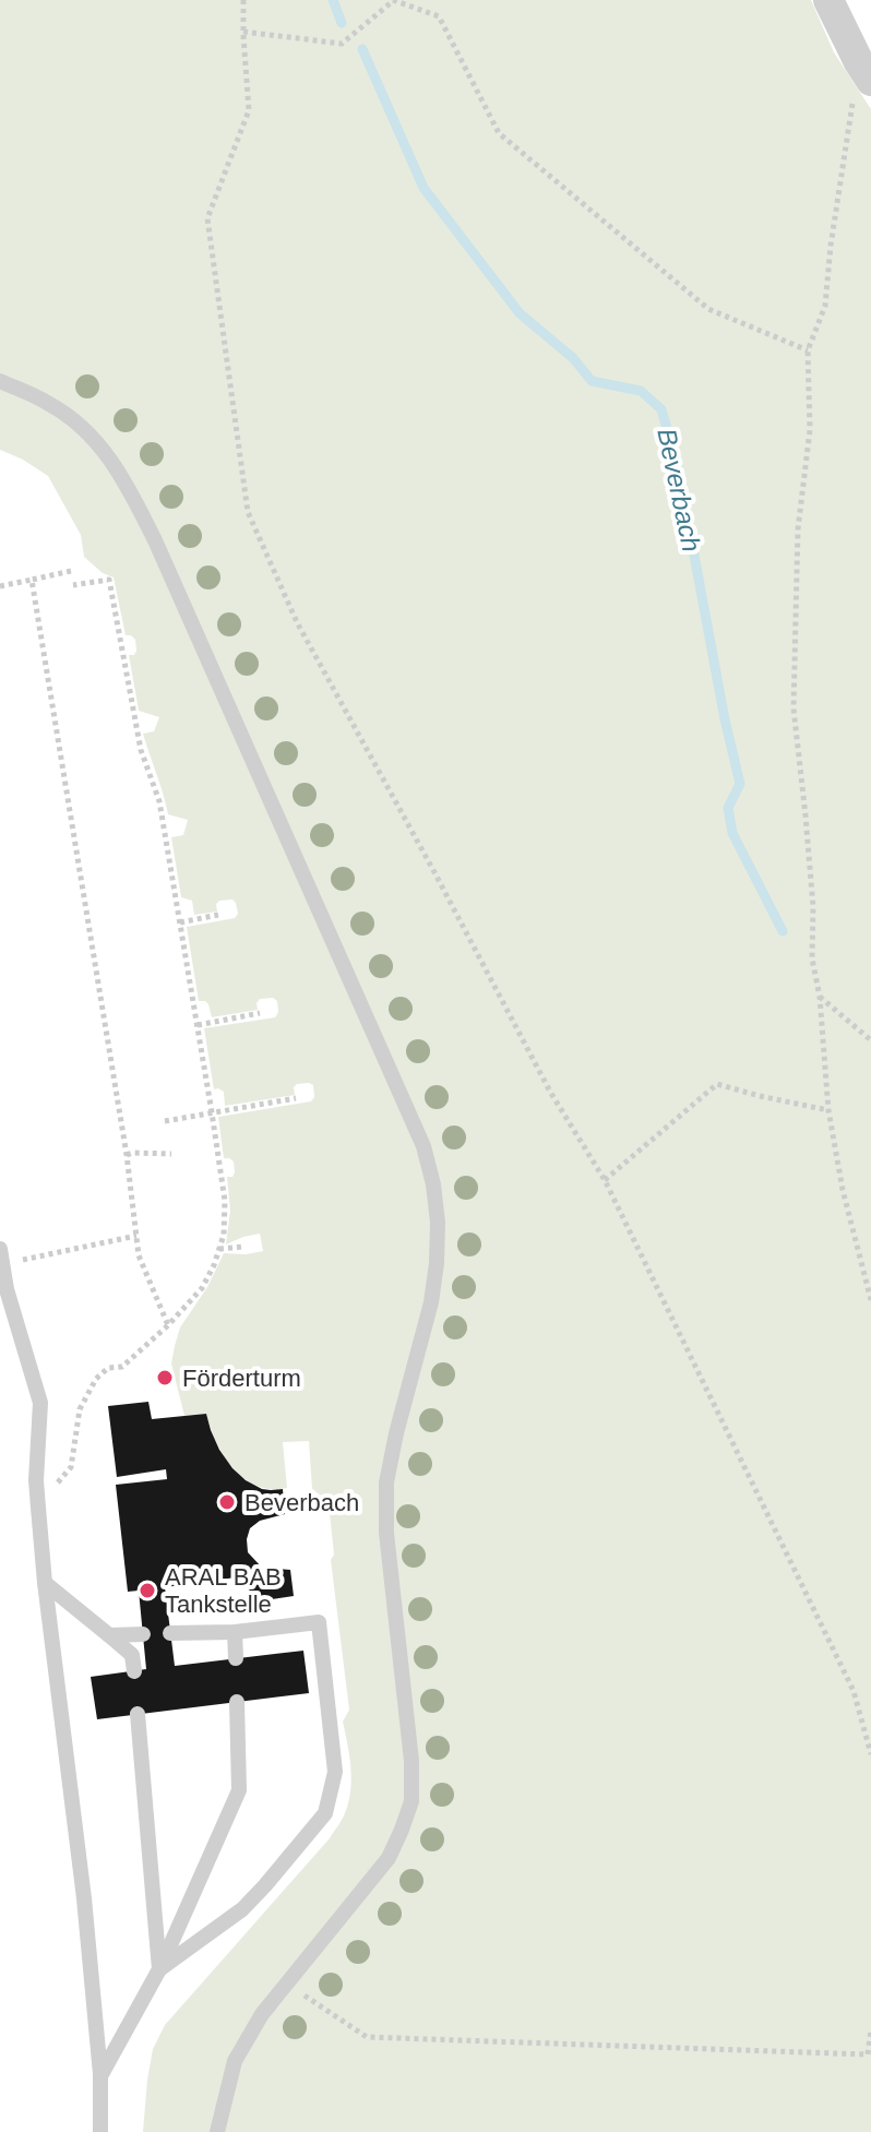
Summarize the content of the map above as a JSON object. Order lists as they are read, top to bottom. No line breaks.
{"water":["Beverbach"],"places":["Förderturm","Beverbach","ARAL BAB Tankstelle"]}
